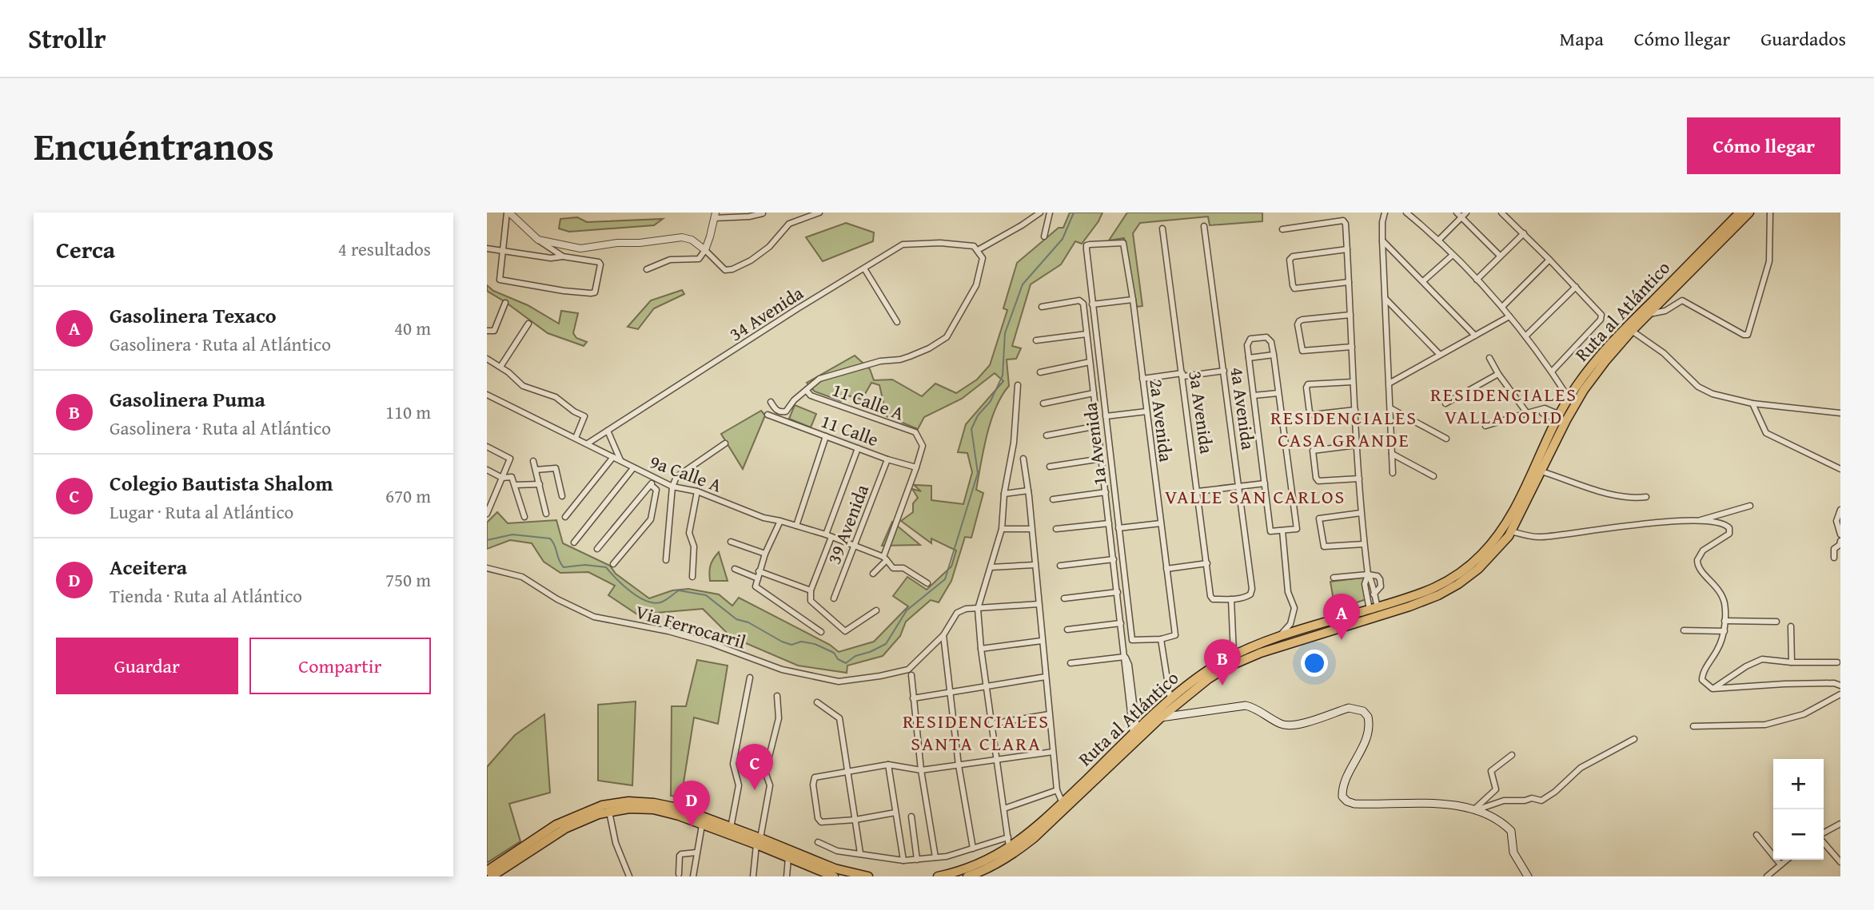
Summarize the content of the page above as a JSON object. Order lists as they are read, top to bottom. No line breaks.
{"streets":{"highway":["Ruta al Atlántico"],"street":["34 Avenida","11 Calle A","4a Avenida","3a Avenida","2a Avenida","11 Calle","1a Avenida","9a Calle A","39 Avenida","Via Ferrocarril"]},"crossings":[["34 Avenida","9a Calle A"],["11 Calle A","11 Calle"],["4a Avenida","3a Avenida"],["2a Avenida","1a Avenida"],["11 Calle","39 Avenida"],["9a Calle A","39 Avenida"]],"districts":["RESIDENCIALES VALLADOLID","RESIDENCIALES CASA GRANDE","VALLE SAN CARLOS","RESIDENCIALES SANTA CLARA"],"page":{"header":"Strollr","nav":["Mapa","Cómo llegar","Guardados"],"title":"Encuéntranos","buttons":["Cómo llegar",["Guardar","Compartir"]],"heading":["Cerca","4 resultados"],"list":[{"mark":"A","name":"Gasolinera Texaco","note":"Gasolinera · Ruta al Atlántico","value":"40 m"},{"mark":"B","name":"Gasolinera Puma","note":"Gasolinera · Ruta al Atlántico","value":"110 m"},{"mark":"C","name":"Colegio Bautista Shalom","note":"Lugar · Ruta al Atlántico","value":"670 m"},{"mark":"D","name":"Aceitera","note":"Tienda · Ruta al Atlántico","value":"750 m"}],"pins":["A","B","C","D"],"map_buttons":["+","−"]}}
